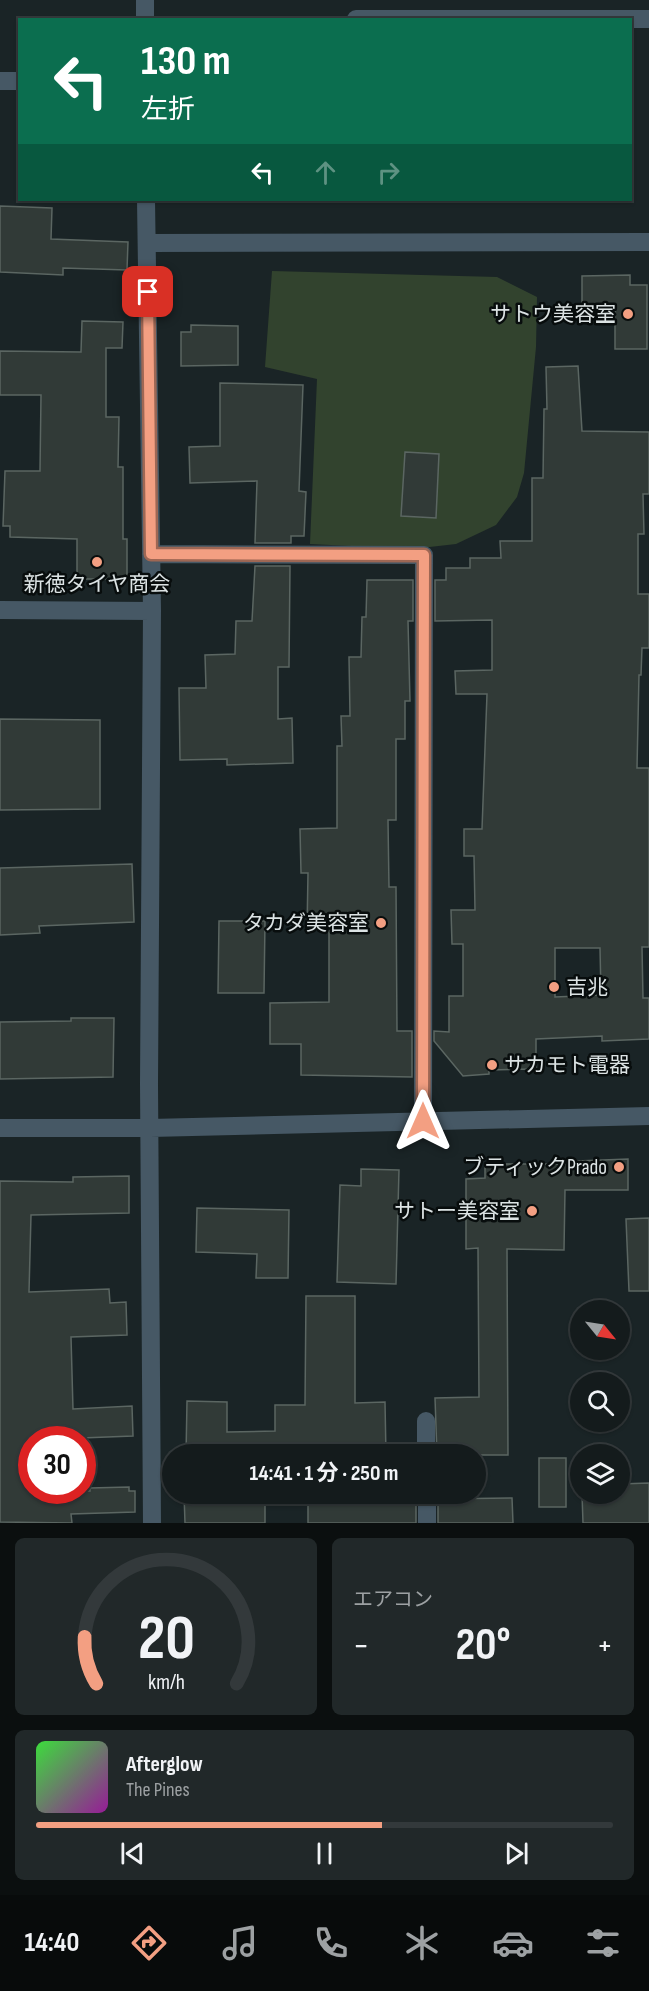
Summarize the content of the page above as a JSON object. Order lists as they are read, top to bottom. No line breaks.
{"places":["サトウ美容室","新徳タイヤ商会","タカダ美容室","吉兆","サカモト電器","ブティックPrado","サトー美容室"],"north":"bottom right","page":{"turn":["130 m","左折"],"limit":"30","trip":"14:41 · 1 分 · 250 m","tile":"エアコン","heat":["−","20°","+"],"song":["Afterglow","The Pines"],"tabs":"14:40","gauge":["20","km/h"]}}
